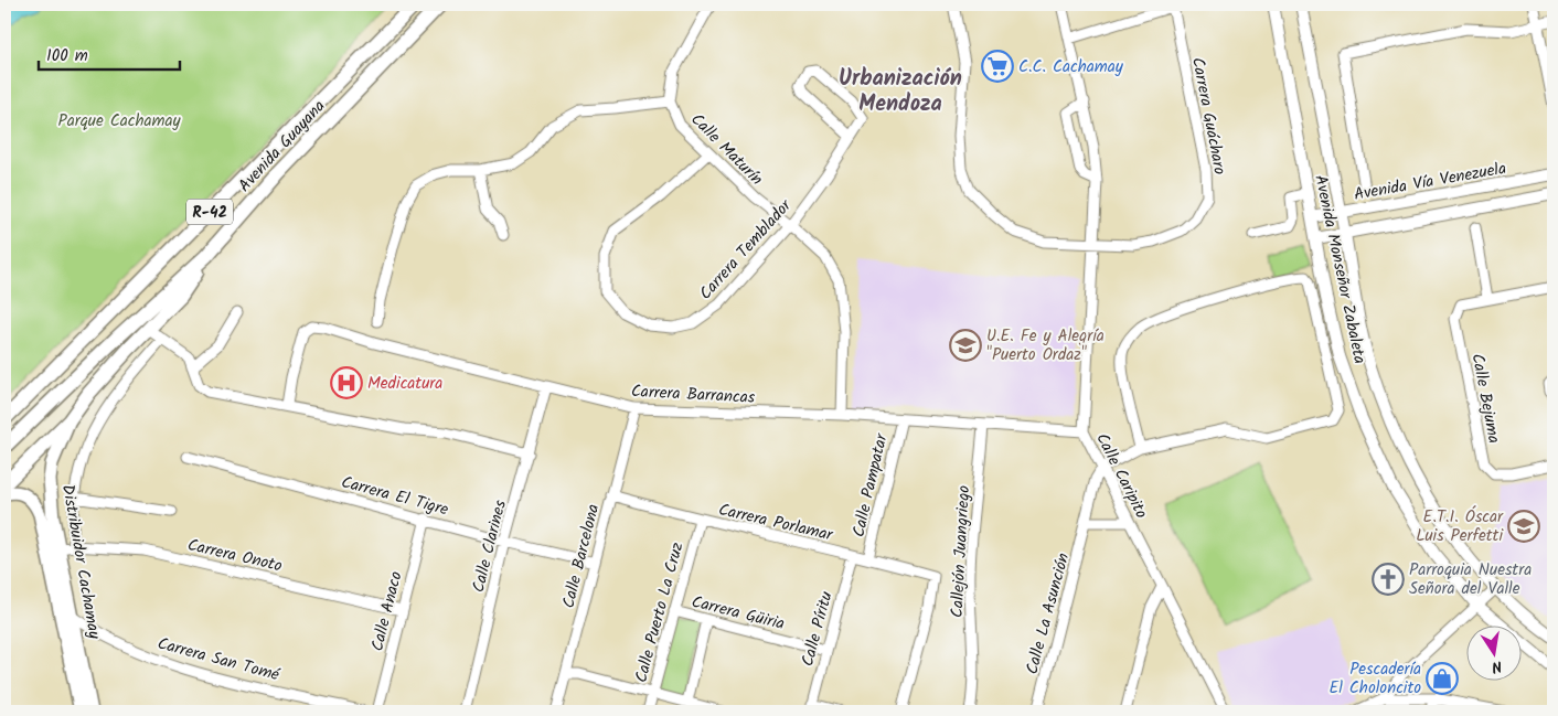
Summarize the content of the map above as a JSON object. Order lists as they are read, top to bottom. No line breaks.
{"streets":{"main road":["Avenida Guayana","R-42","Distribuidor Cachamay"],"street":["Carrera Guácharo","Calle Maturín","Avenida Vía Venezuela","Carrera Temblador","Avenida Monseñor Zabaleta","Carrera Barrancas","Calle Bejuma","Calle Caripito","Calle Pampatar","Carrera El Tigre","Carrera Porlamar","Calle Clarines","Callejón Juangriego","Carrera Onoto","Calle Barcelona","Calle Anaco","Calle Puerto La Cruz","Carrera Güiria","Calle La Asunción","Calle Píritu","Carrera San Tomé"]},"crossings":[["Carrera Guácharo","Calle Caripito"],["Avenida Guayana","Distribuidor Cachamay"],["Calle Maturín","Carrera Temblador"],["Calle Maturín","Carrera Barrancas"],["Avenida Vía Venezuela","Avenida Monseñor Zabaleta"],["Carrera Barrancas","Calle Caripito"],["Carrera Barrancas","Calle Pampatar"],["Carrera Barrancas","Calle Clarines"],["Carrera Barrancas","Callejón Juangriego"],["Carrera Barrancas","Calle Barcelona"],["Calle Caripito","Calle La Asunción"],["Calle Pampatar","Carrera Porlamar"],["Carrera El Tigre","Calle Clarines"],["Carrera El Tigre","Calle Barcelona"],["Carrera El Tigre","Calle Anaco"],["Carrera Porlamar","Calle Barcelona"],["Carrera Porlamar","Calle Puerto La Cruz"],["Carrera Porlamar","Calle Píritu"],["Carrera Onoto","Distribuidor Cachamay"],["Carrera Onoto","Calle Anaco"],["Distribuidor Cachamay","Carrera San Tomé"],["Calle Puerto La Cruz","Carrera Güiria"],["Carrera Güiria","Calle Píritu"]],"districts":["Urbanización Mendoza"],"parks":["Parque Cachamay"],"places":{"supermarket":["C.C. Cachamay"],"school or university":["U.E. Fe y Alegría \"Puerto Ordaz\"","E.T.I. Óscar Luis Perfetti"],"hospital":["Medicatura"],"church":["Parroquia Nuestra Señora del Valle"],"shop":["Pescadería El Choloncito"]},"scale_bar":"100 m","north":"bottom"}
